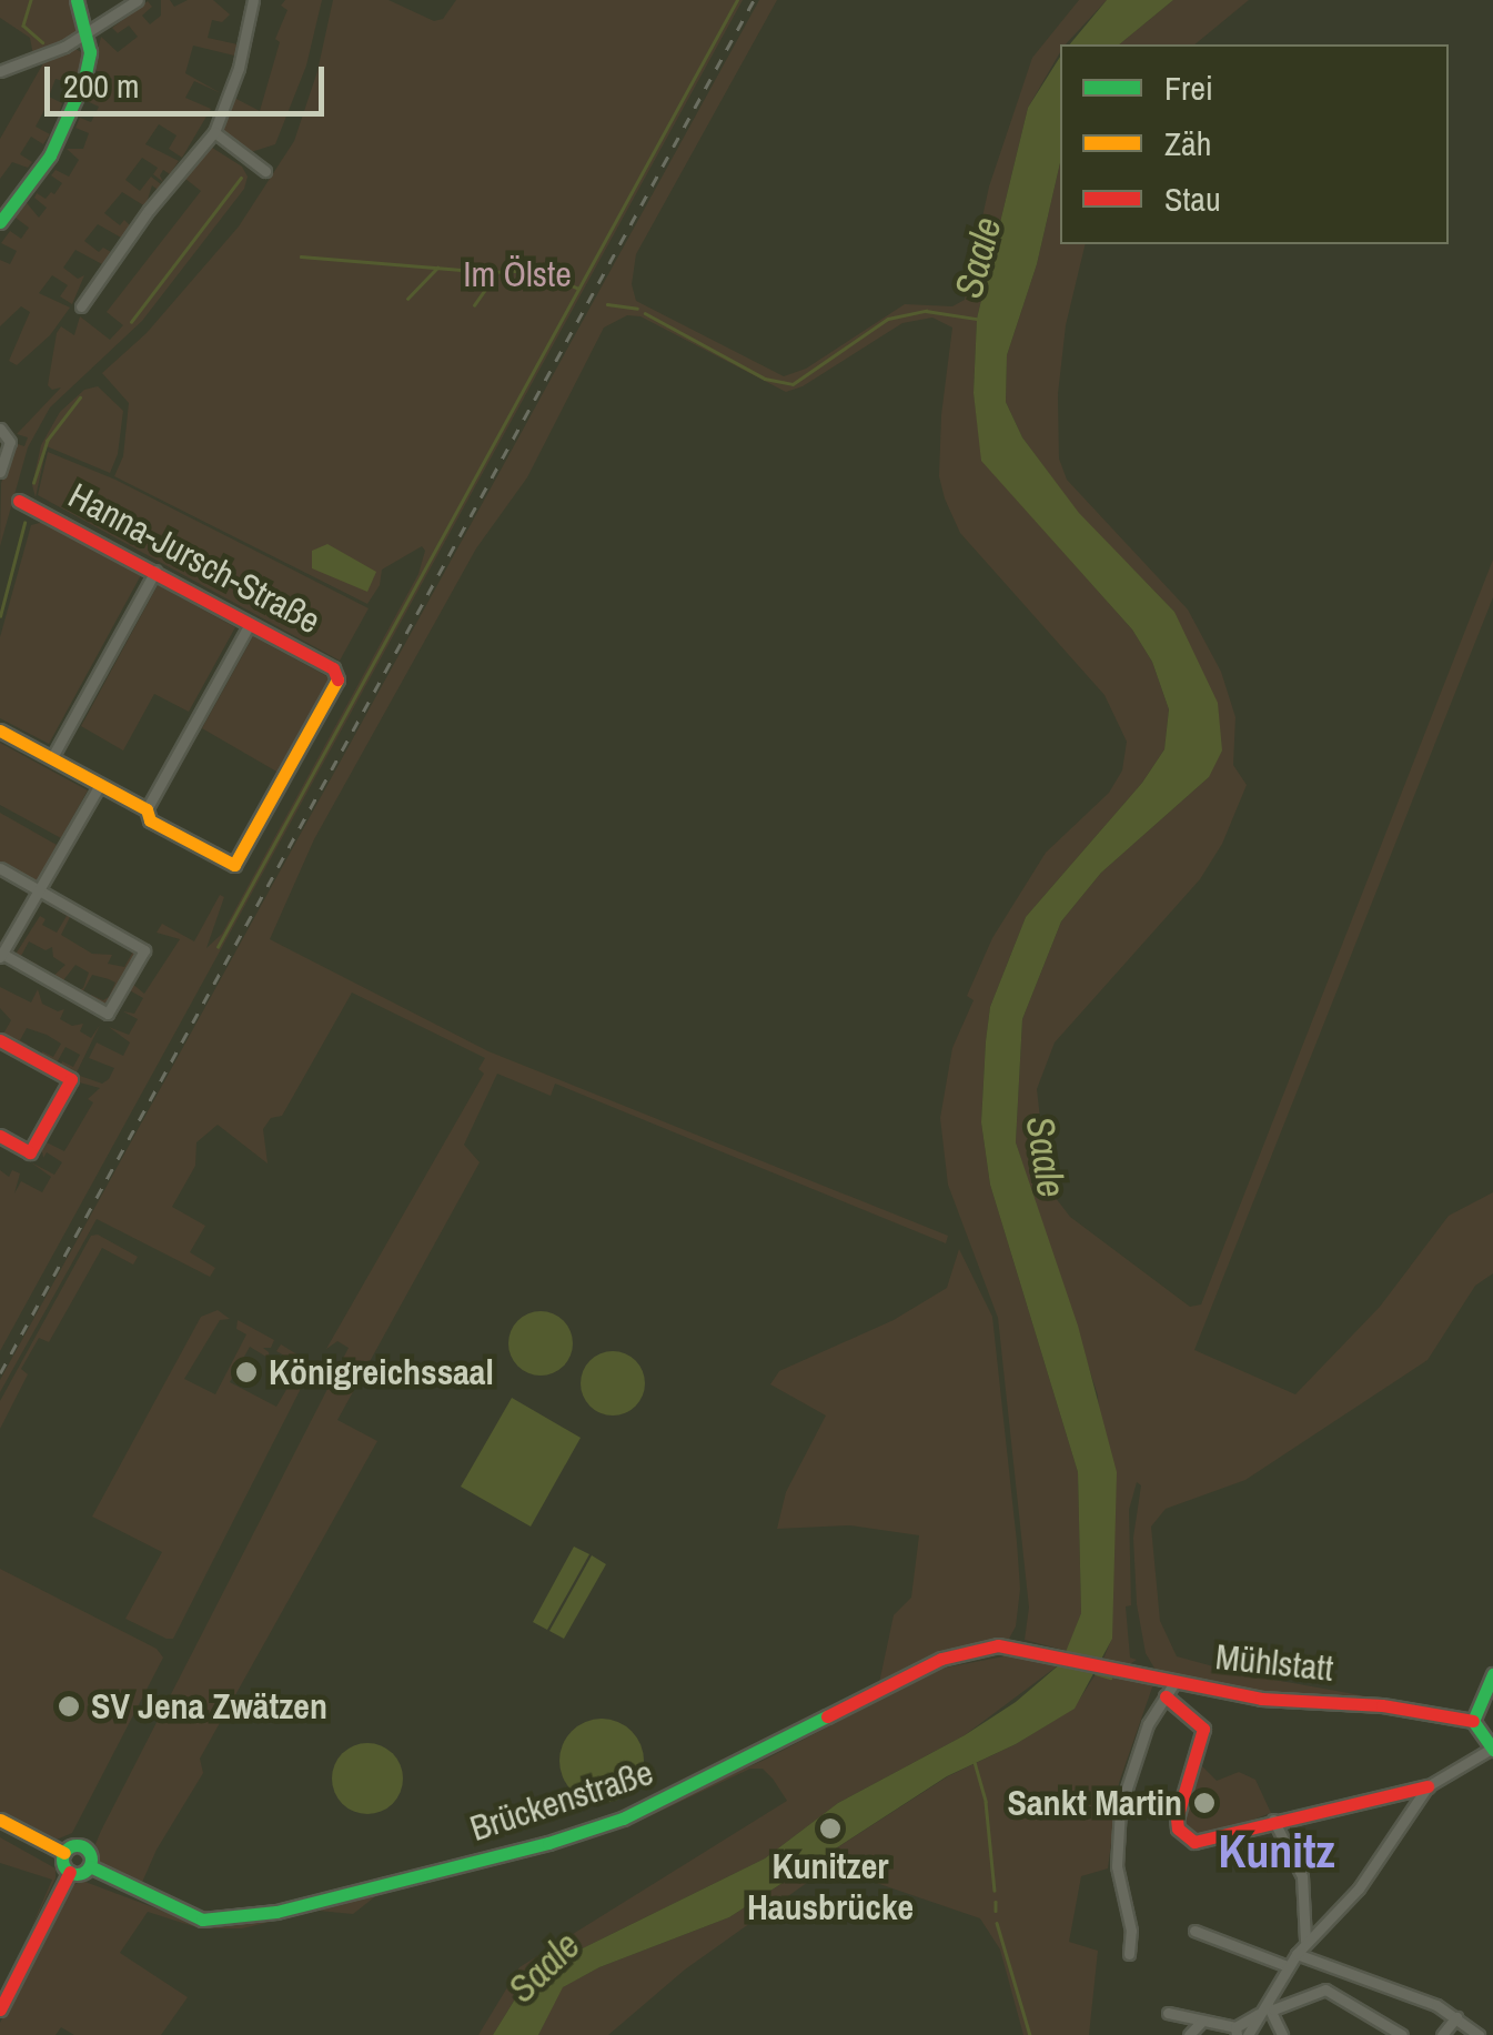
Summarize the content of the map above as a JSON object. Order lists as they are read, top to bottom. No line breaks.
{"streets":{"street":["Hanna-Jursch-Straße","Mühlstatt","Brückenstraße"]},"crossings":[["Mühlstatt","Brückenstraße"]],"districts":["Kunitz"],"water":["Saale"],"parks":["Im Ölste"],"places":["Königreichssaal","SV Jena Zwätzen","Sankt Martin","Kunitzer Hausbrücke"],"legend":["Frei","Zäh","Stau"],"scale_bar":"200 m"}
